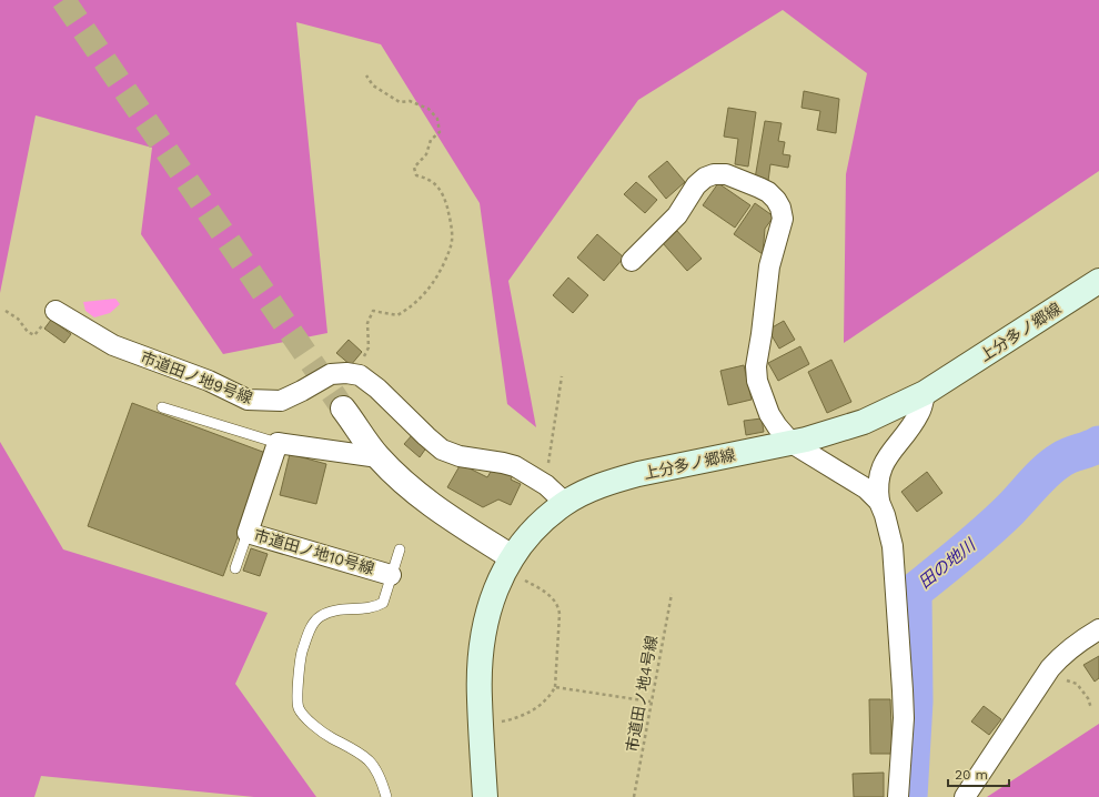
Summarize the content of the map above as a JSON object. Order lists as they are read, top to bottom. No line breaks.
{"streets":{"main road":["上分多ノ郷線"],"street":["市道田ノ地9号線","市道田ノ地10号線"],"path":["市道田ノ地4号線"]},"water":["田の地川"],"scale_bar":"20 m"}
